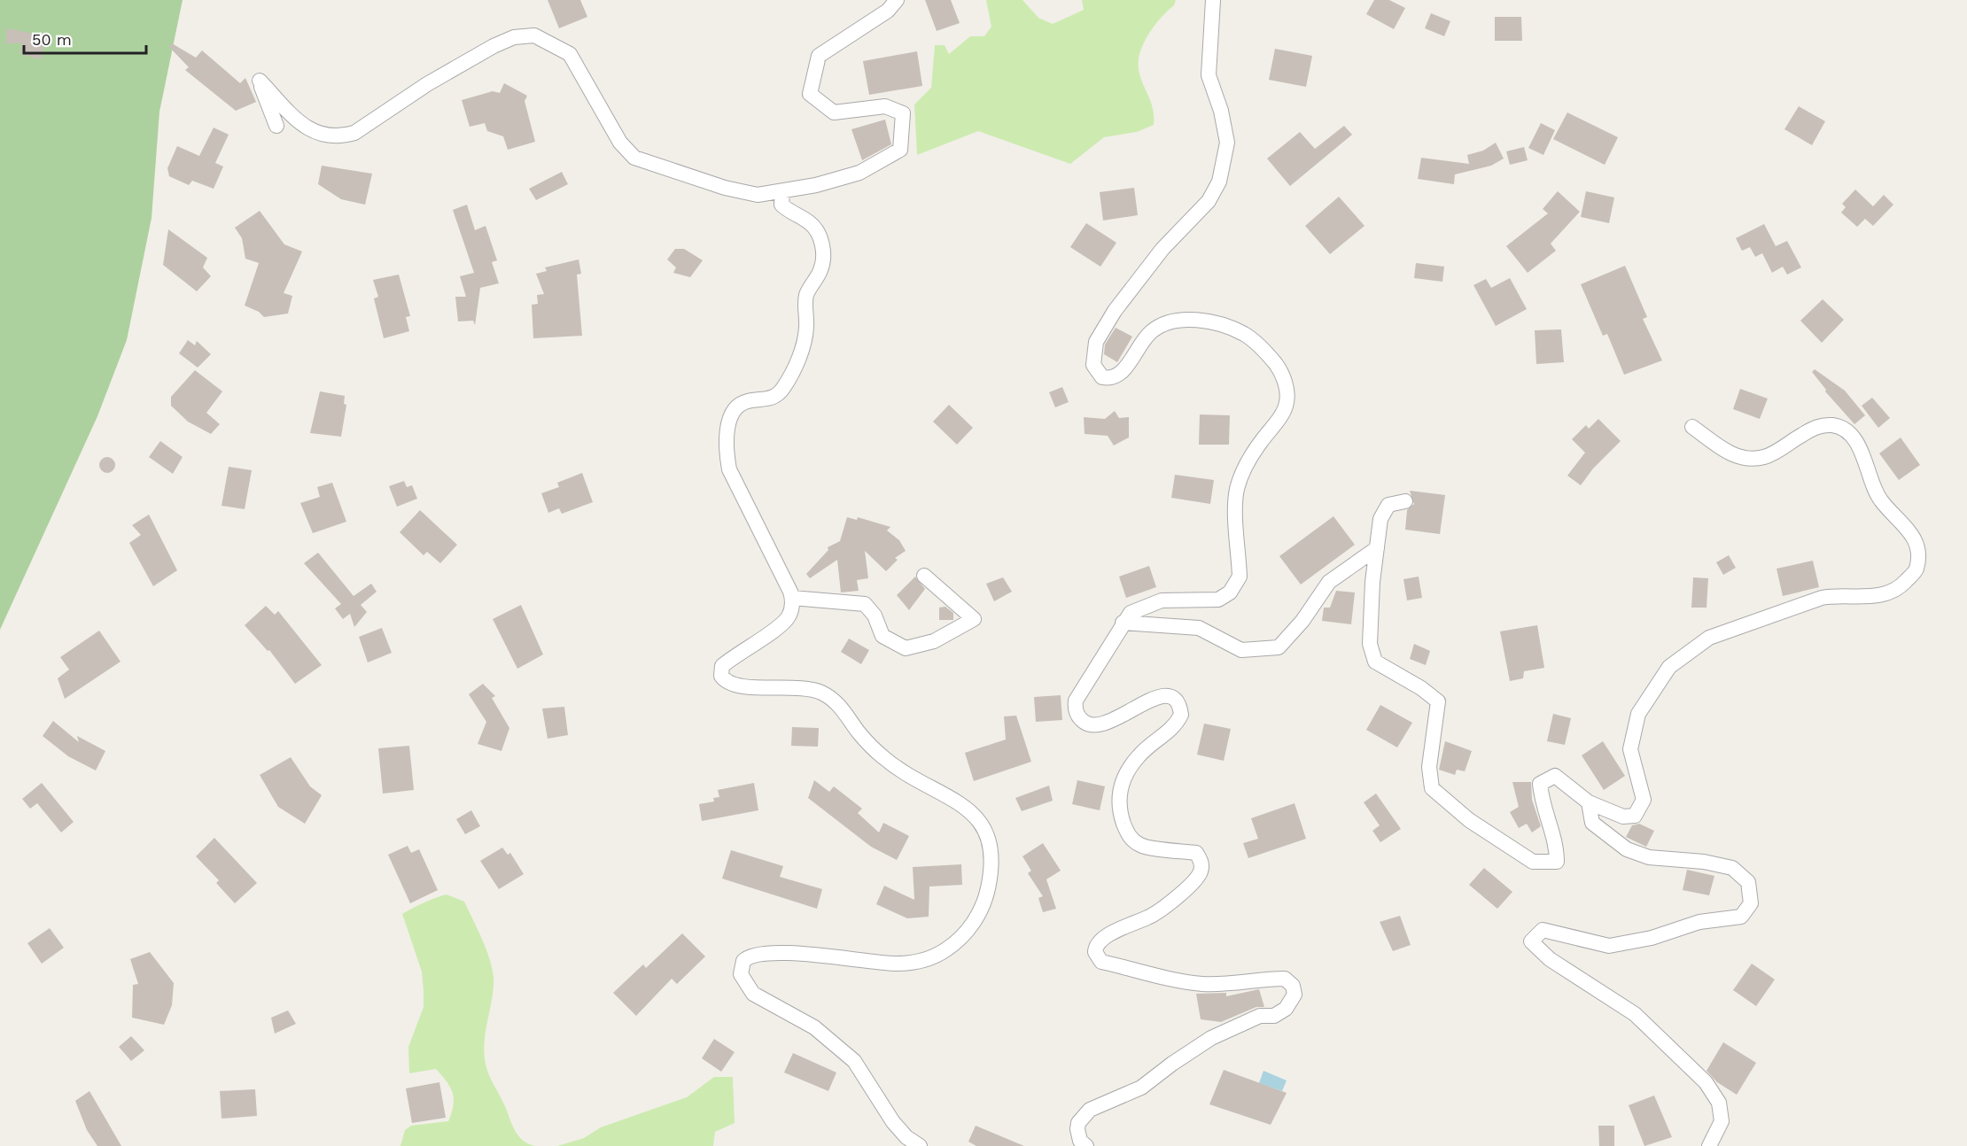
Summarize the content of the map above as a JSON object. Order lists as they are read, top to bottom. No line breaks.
{"scale_bar":"50 m"}
